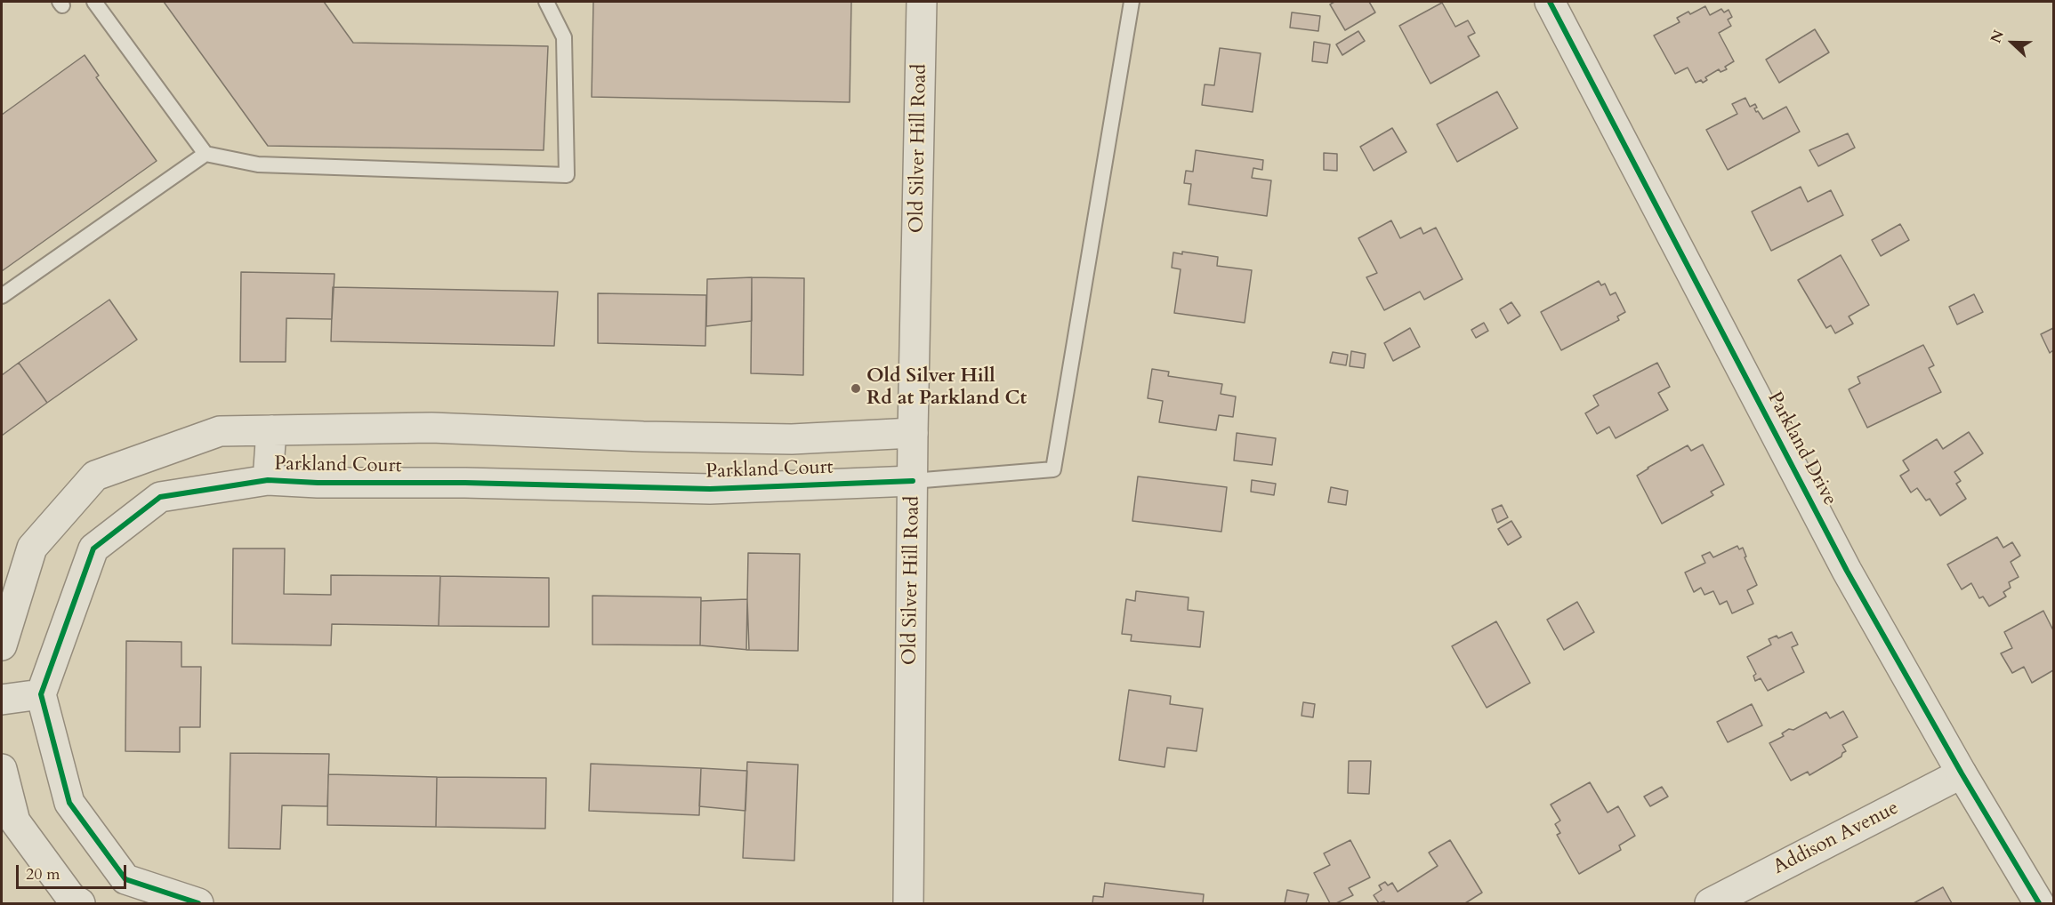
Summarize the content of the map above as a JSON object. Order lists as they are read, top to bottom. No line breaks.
{"streets":{"street":["Old Silver Hill Road","Parkland Drive","Parkland Court","Addison Avenue"]},"crossings":[["Old Silver Hill Road","Parkland Court"],["Parkland Drive","Addison Avenue"]],"places":["Old Silver Hill Rd at Parkland Ct"],"scale_bar":"20 m","north":"left"}
